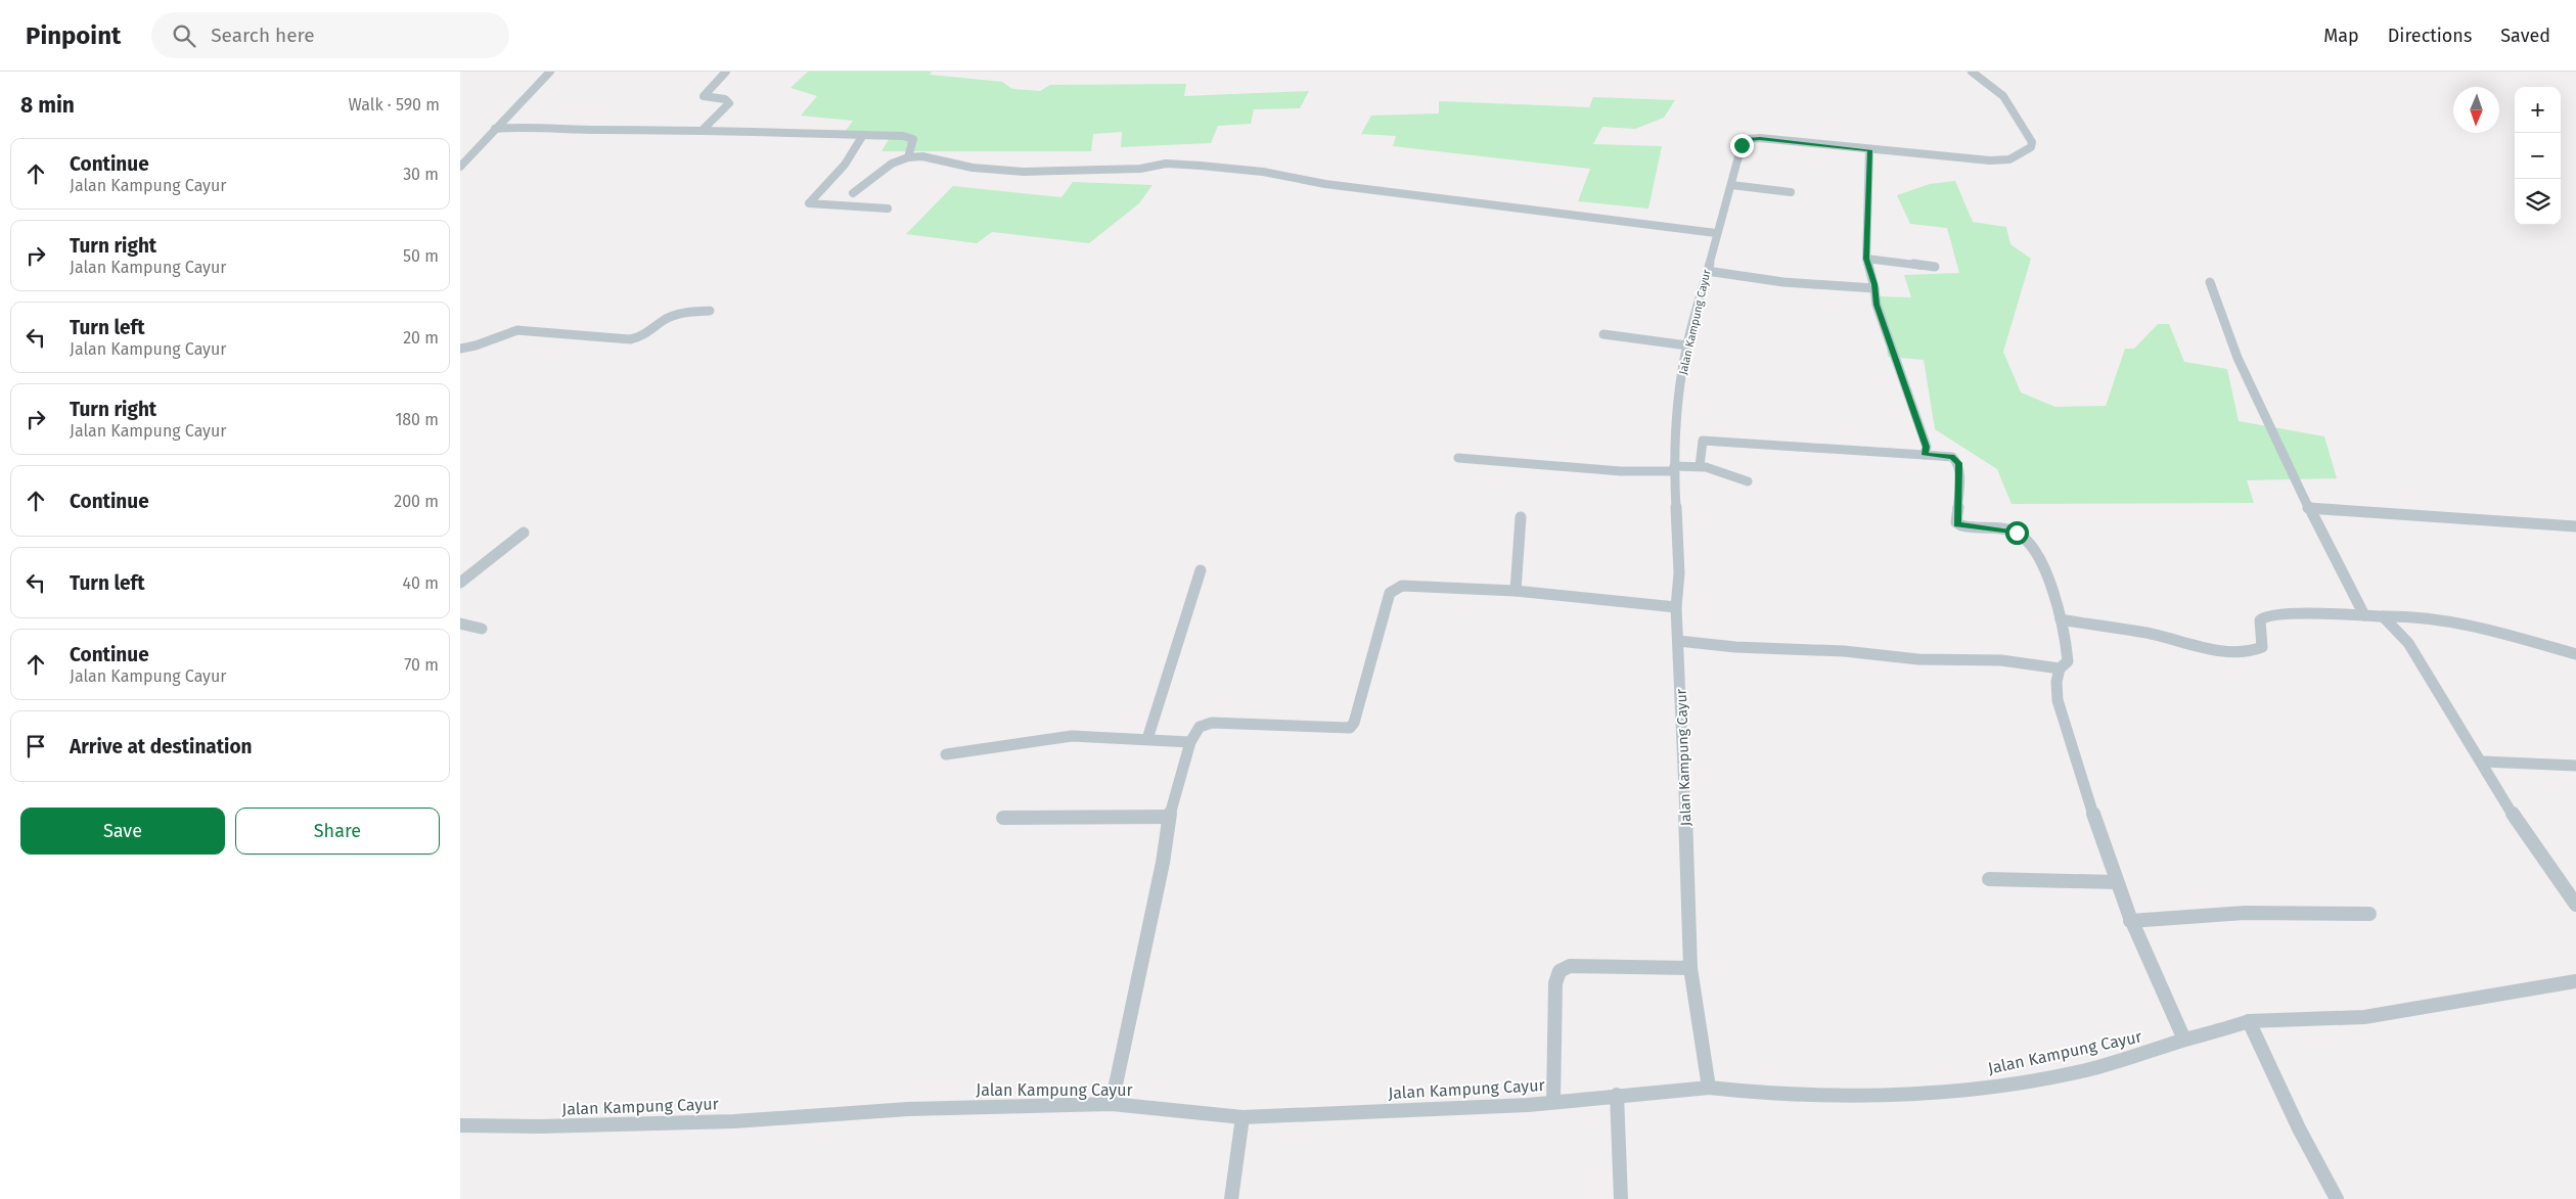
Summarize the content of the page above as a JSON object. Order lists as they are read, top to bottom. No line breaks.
{"streets":{"street":["Jalan Kampung Cayur"]},"north":"bottom","page":{"header":"Pinpoint","search":"Search here","nav":["Map","Directions","Saved"],"heading":["8 min","Walk · 590 m"],"map_buttons":["+","−"],"list":[["Continue","Jalan Kampung Cayur","30 m"],["Turn right","Jalan Kampung Cayur","50 m"],["Turn left","Jalan Kampung Cayur","20 m"],["Turn right","Jalan Kampung Cayur","180 m"],["Continue","200 m"],["Turn left","40 m"],["Continue","Jalan Kampung Cayur","70 m"],"Arrive at destination"],"buttons":["Save","Share"]}}
